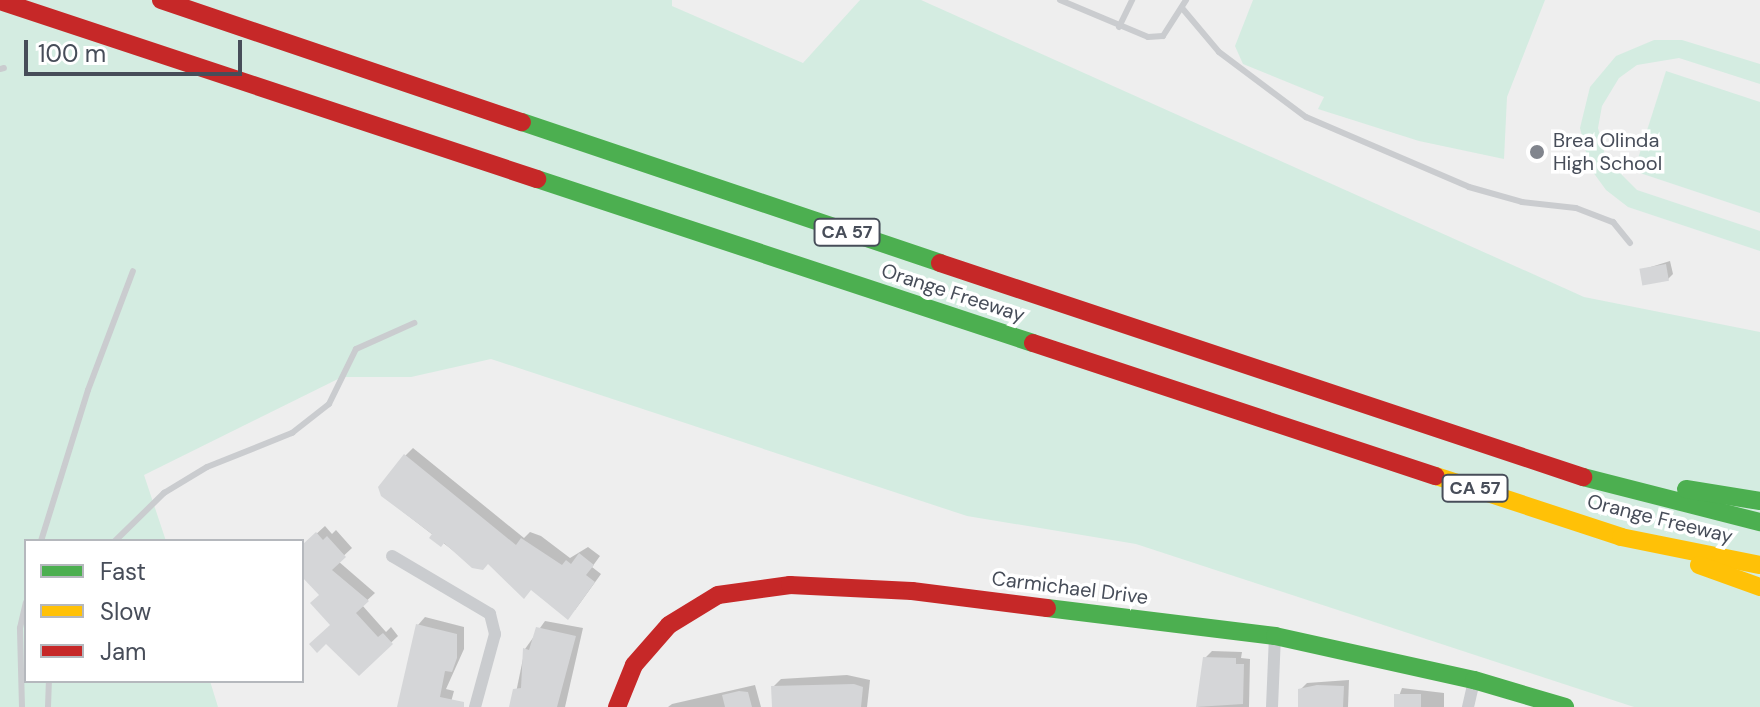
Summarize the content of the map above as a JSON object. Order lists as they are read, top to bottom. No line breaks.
{"streets":{"main road":["CA 57","Orange Freeway","Carmichael Drive"]},"places":["Brea Olinda High School"],"legend":["Fast","Slow","Jam"],"scale_bar":"100 m"}
